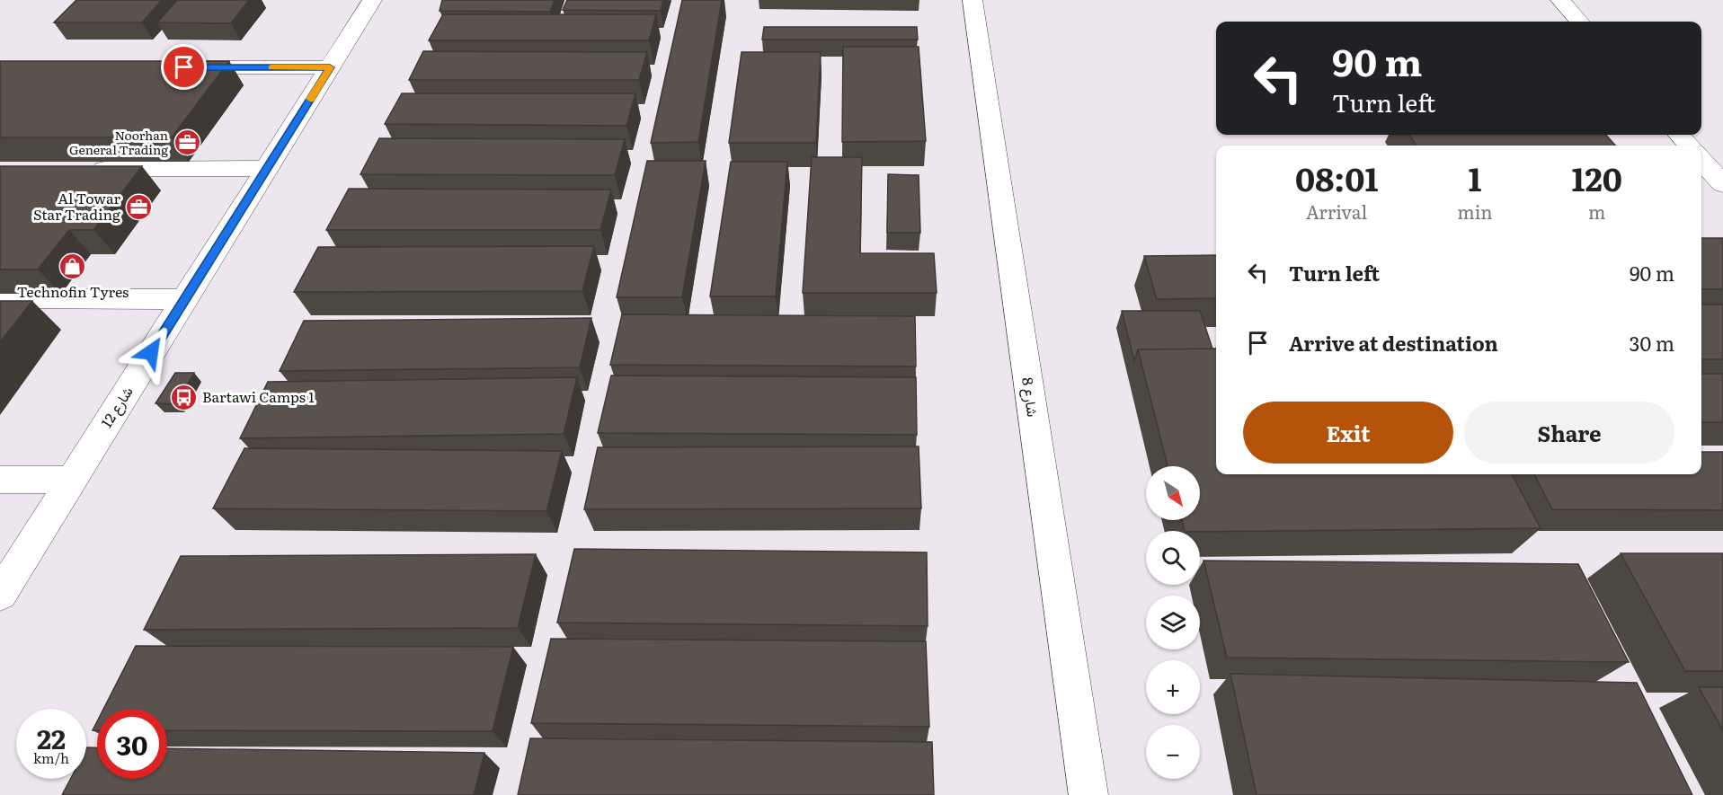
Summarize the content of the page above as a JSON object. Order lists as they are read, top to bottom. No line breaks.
{"streets":{"street":["شارع 8","شارع 12"]},"places":{"office":["Noorhan General Trading","Al Towar Star Trading"],"shop":["Technofin Tyres"],"bus stop":["Bartawi Camps 1"]},"north":"bottom right","page":{"turn":["90 m","Turn left"],"eta":["08:01","Arrival","1","min","120","m"],"list":[{"name":"Turn left","value":"90 m"},{"name":"Arrive at destination","value":"30 m"}],"buttons":["Exit","Share"],"map_buttons":["+","−"],"speed":"22 km/h","limit":"30"}}
